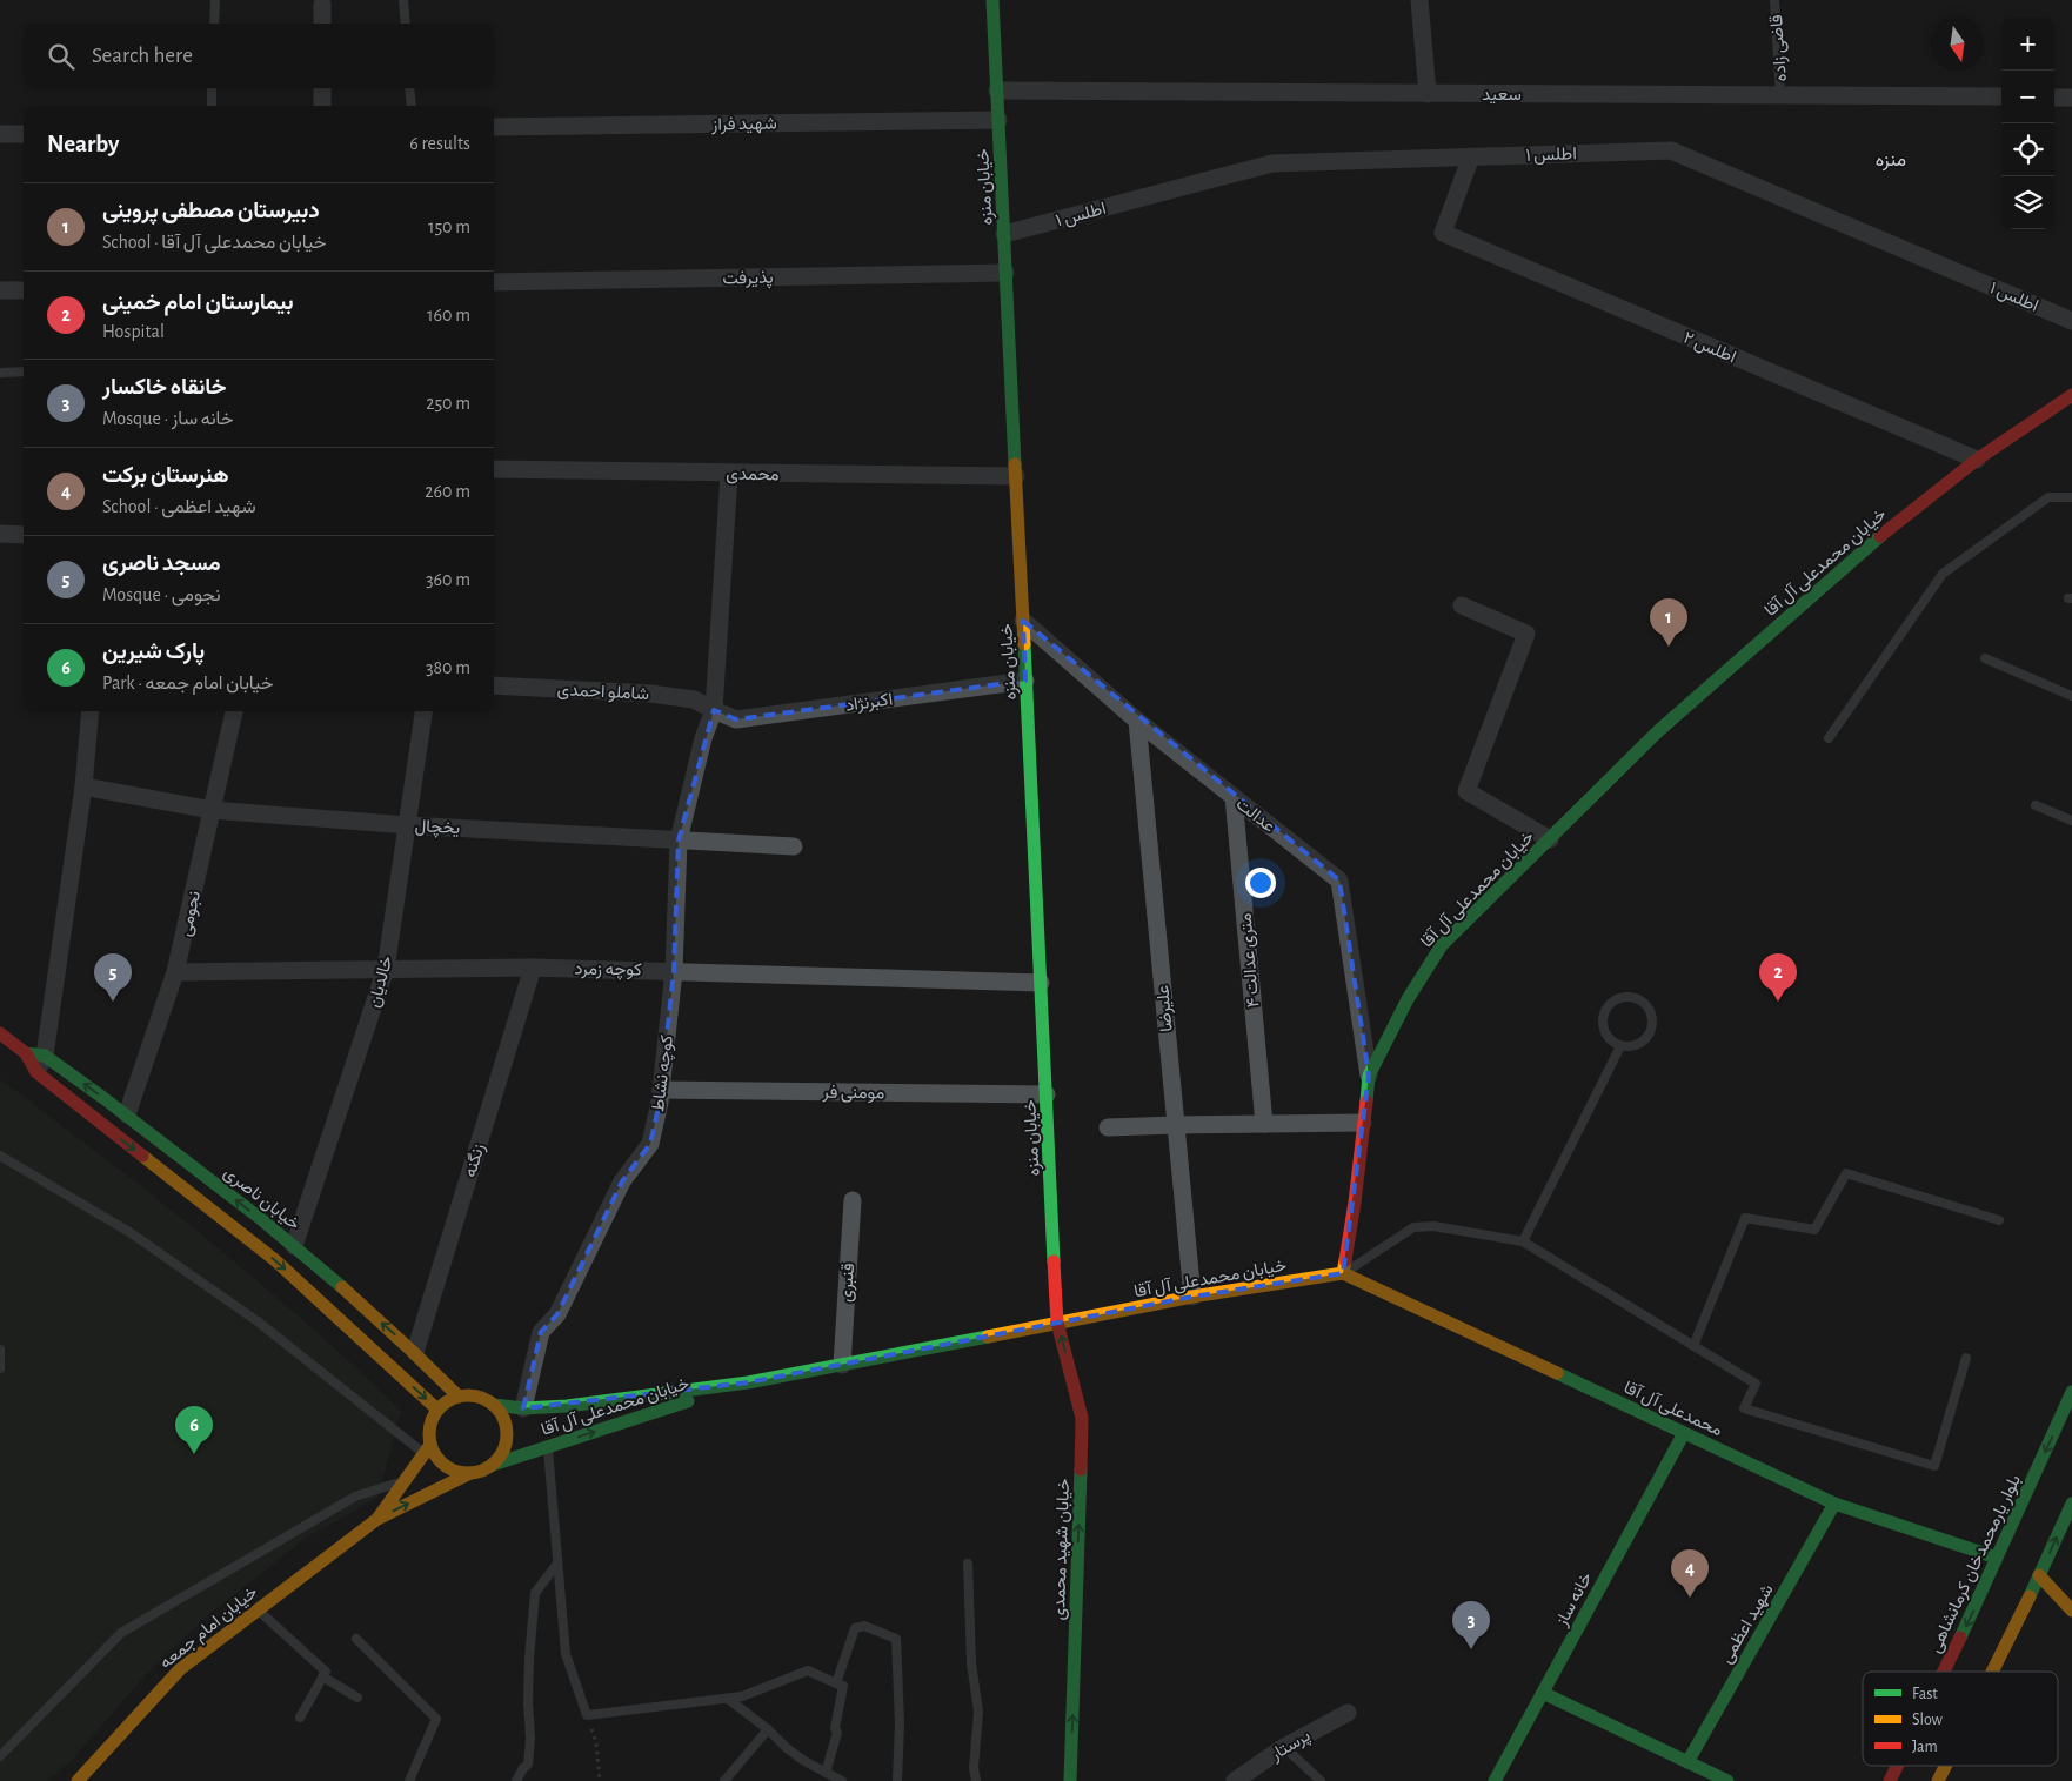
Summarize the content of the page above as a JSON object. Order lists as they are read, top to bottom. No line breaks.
{"streets":{"street":["سعید","شهید فراز","اطلس ۱","خیابان منزه","پذیرفت","اطلس ۲","محمدی","خیابان محمدعلی آل آقا","شاملو احمدی","اکبرنژاد","عدالت","یخچال","نجومی","۴ متری عدالت","کوچه زمرد","خالدیان","علیرضا","کوچه نشاط","مومنی فر","زنگنه","خیابان ناصری","قنبری","محمدعلی آل آقا","خیابان شهید محمدی","بلوار یارمحمدخان کرمانشاهی","خانه ساز","شهید اعظمی","خیابان امام جمعه","پرستار"],"lane":["قاضی زاده"]},"crossings":[["قاضی زاده","سعید"],["سعید","خیابان منزه"],["شهید فراز","خیابان منزه"],["اطلس ۱","خیابان منزه"],["اطلس ۱","اطلس ۲"],["خیابان منزه","پذیرفت"],["خیابان منزه","محمدی"],["خیابان منزه","خیابان محمدعلی آل آقا"],["خیابان منزه","اکبرنژاد"],["خیابان منزه","عدالت"],["خیابان منزه","کوچه زمرد"],["خیابان منزه","مومنی فر"],["خیابان منزه","خیابان شهید محمدی"],["اطلس ۲","خیابان محمدعلی آل آقا"],["محمدی","کوچه نشاط"],["خیابان محمدعلی آل آقا","عدالت"],["خیابان محمدعلی آل آقا","علیرضا"],["خیابان محمدعلی آل آقا","کوچه نشاط"],["خیابان محمدعلی آل آقا","خیابان ناصری"],["خیابان محمدعلی آل آقا","قنبری"],["خیابان محمدعلی آل آقا","محمدعلی آل آقا"],["خیابان محمدعلی آل آقا","خیابان شهید محمدی"],["خیابان محمدعلی آل آقا","خیابان امام جمعه"],["شاملو احمدی","اکبرنژاد"],["شاملو احمدی","کوچه نشاط"],["اکبرنژاد","کوچه نشاط"],["عدالت","۴ متری عدالت"],["عدالت","علیرضا"],["یخچال","نجومی"],["یخچال","خالدیان"],["یخچال","کوچه نشاط"],["نجومی","کوچه زمرد"],["نجومی","خیابان ناصری"],["کوچه زمرد","خالدیان"],["کوچه زمرد","کوچه نشاط"],["کوچه زمرد","زنگنه"],["خالدیان","خیابان ناصری"],["کوچه نشاط","مومنی فر"],["زنگنه","خیابان ناصری"],["خیابان ناصری","خیابان امام جمعه"],["محمدعلی آل آقا","بلوار یارمحمدخان کرمانشاهی"],["محمدعلی آل آقا","خانه ساز"],["محمدعلی آل آقا","شهید اعظمی"]],"one_way":["خیابان شهید محمدی"],"districts":["منزه"],"legend":["Fast","Slow","Jam"],"north":"bottom","page":{"map_buttons":["+","−"],"search":"Search here","heading":["Nearby","6 results"],"list":[{"mark":"1","name":"دبیرستان مصطفی پروینی","note":"School · خیابان محمدعلی آل آقا","value":"150 m"},{"mark":"2","name":"بیمارستان امام خمینی","note":"Hospital","value":"160 m"},{"mark":"3","name":"خانقاه خاکسار","note":"Mosque · خانه ساز","value":"250 m"},{"mark":"4","name":"هنرستان برکت","note":"School · شهید اعظمی","value":"260 m"},{"mark":"5","name":"مسجد ناصری","note":"Mosque · نجومی","value":"360 m"},{"mark":"6","name":"پارک شیرین","note":"Park · خیابان امام جمعه","value":"380 m"}],"pins":["1","2","5","6","4","3"]}}
